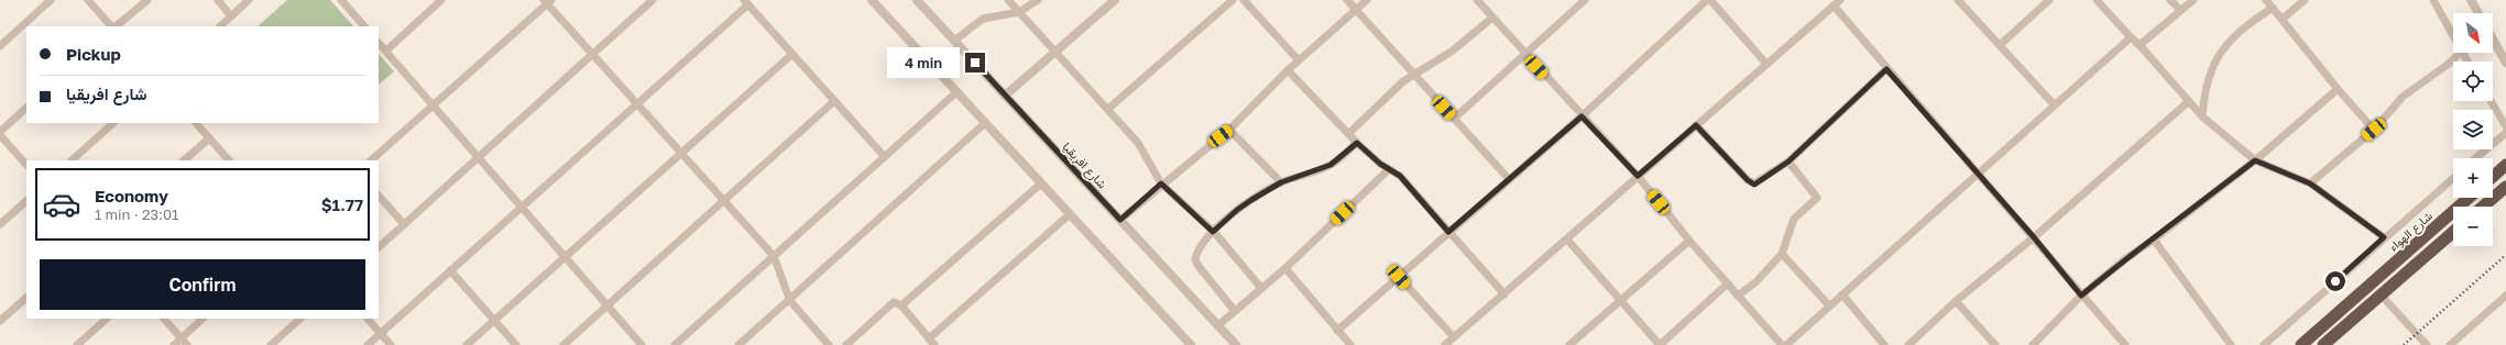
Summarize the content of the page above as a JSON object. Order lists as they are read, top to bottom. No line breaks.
{"streets":{"highway":["شارع الهواء"],"street":["شارع افريقيا"]},"north":"bottom right","page":{"map_buttons":["+","−"],"banner":["Pickup","شارع افريقيا"],"bubble":"4 min","list":[{"name":"Economy","note":"1 min · 23:01","value":"$1.77"}],"buttons":"Confirm"}}
